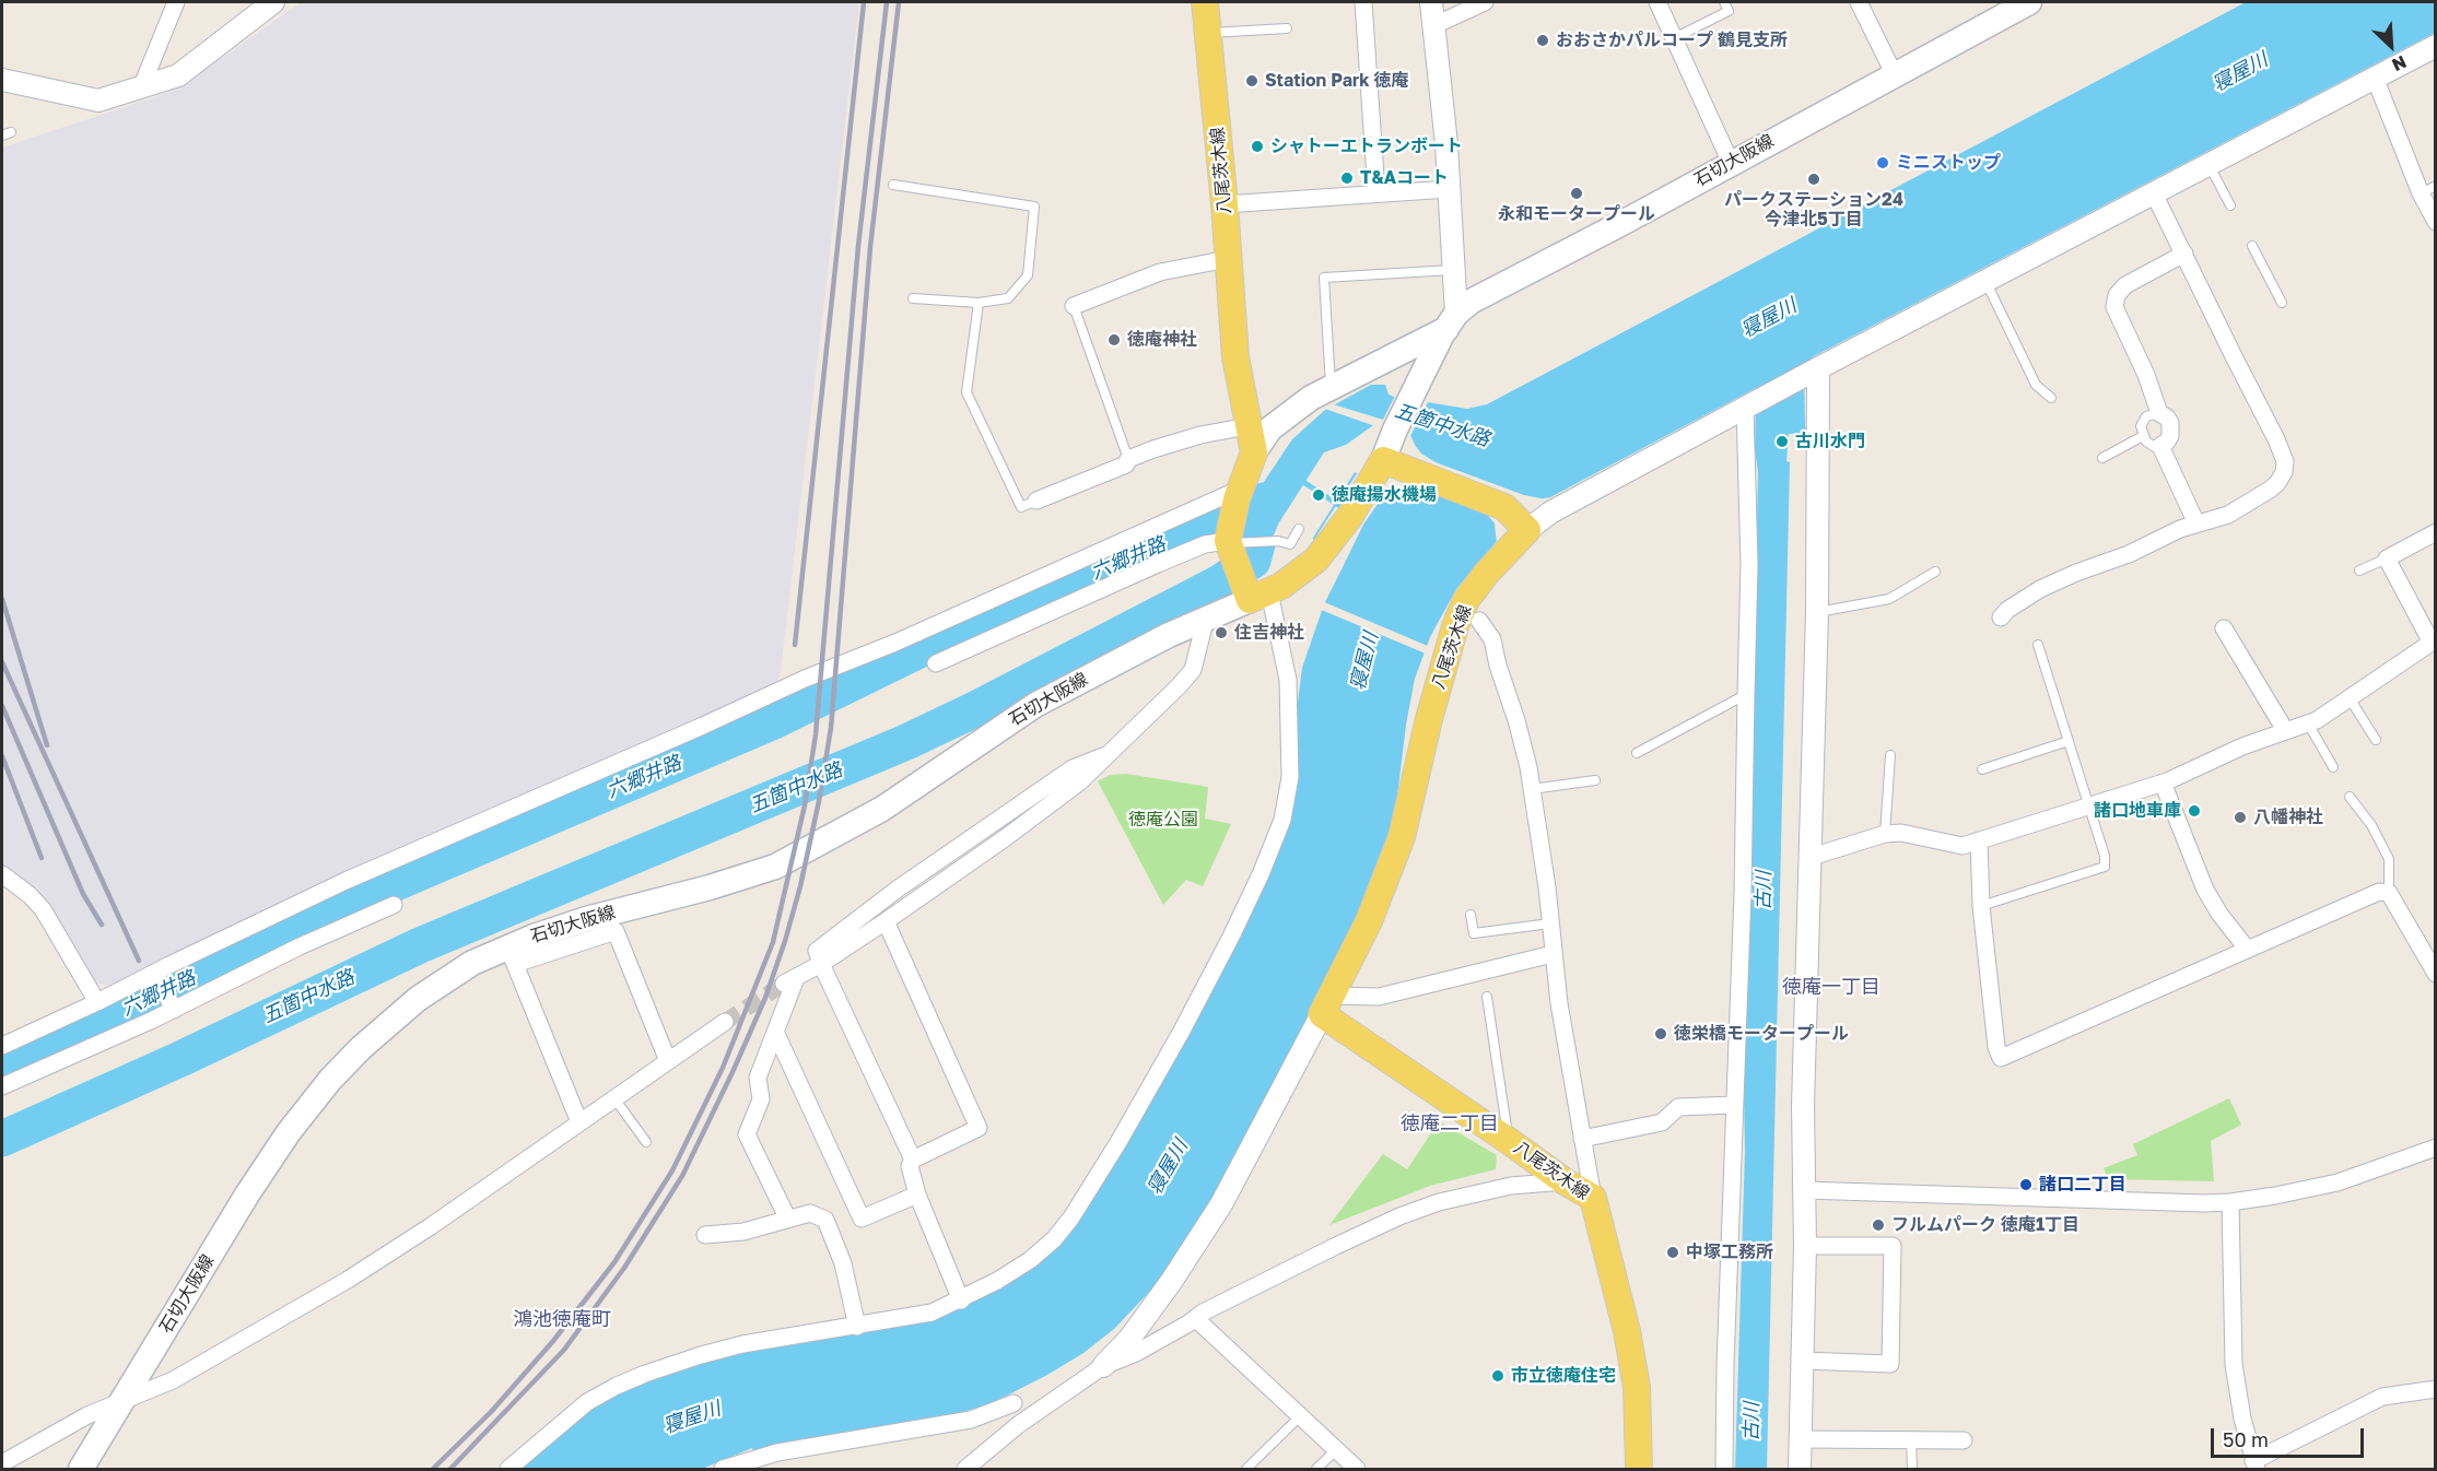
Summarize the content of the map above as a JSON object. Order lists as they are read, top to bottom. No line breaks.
{"streets":{"main road":["石切大阪線","八尾茨木線"]},"crossings":[["石切大阪線","八尾茨木線"]],"districts":["徳庵一丁目","徳庵二丁目","鴻池徳庵町"],"water":["寝屋川","五箇中水路","六郷井路","古川"],"parks":["徳庵公園"],"places":["おおさかパルコープ 鶴見支所","Station Park 徳庵","シャトーエトランボート","ミニストップ","T&Aコート","パークステーション24 今津北5丁目","永和モータープール","徳庵神社","古川水門","徳庵揚水機場","住吉神社","諸口地車庫","八幡神社","徳栄橋モータープール","諸口二丁目","フルムパーク 徳庵1丁目","中塚工務所","市立徳庵住宅"],"scale_bar":"50 m","north":"bottom right"}
